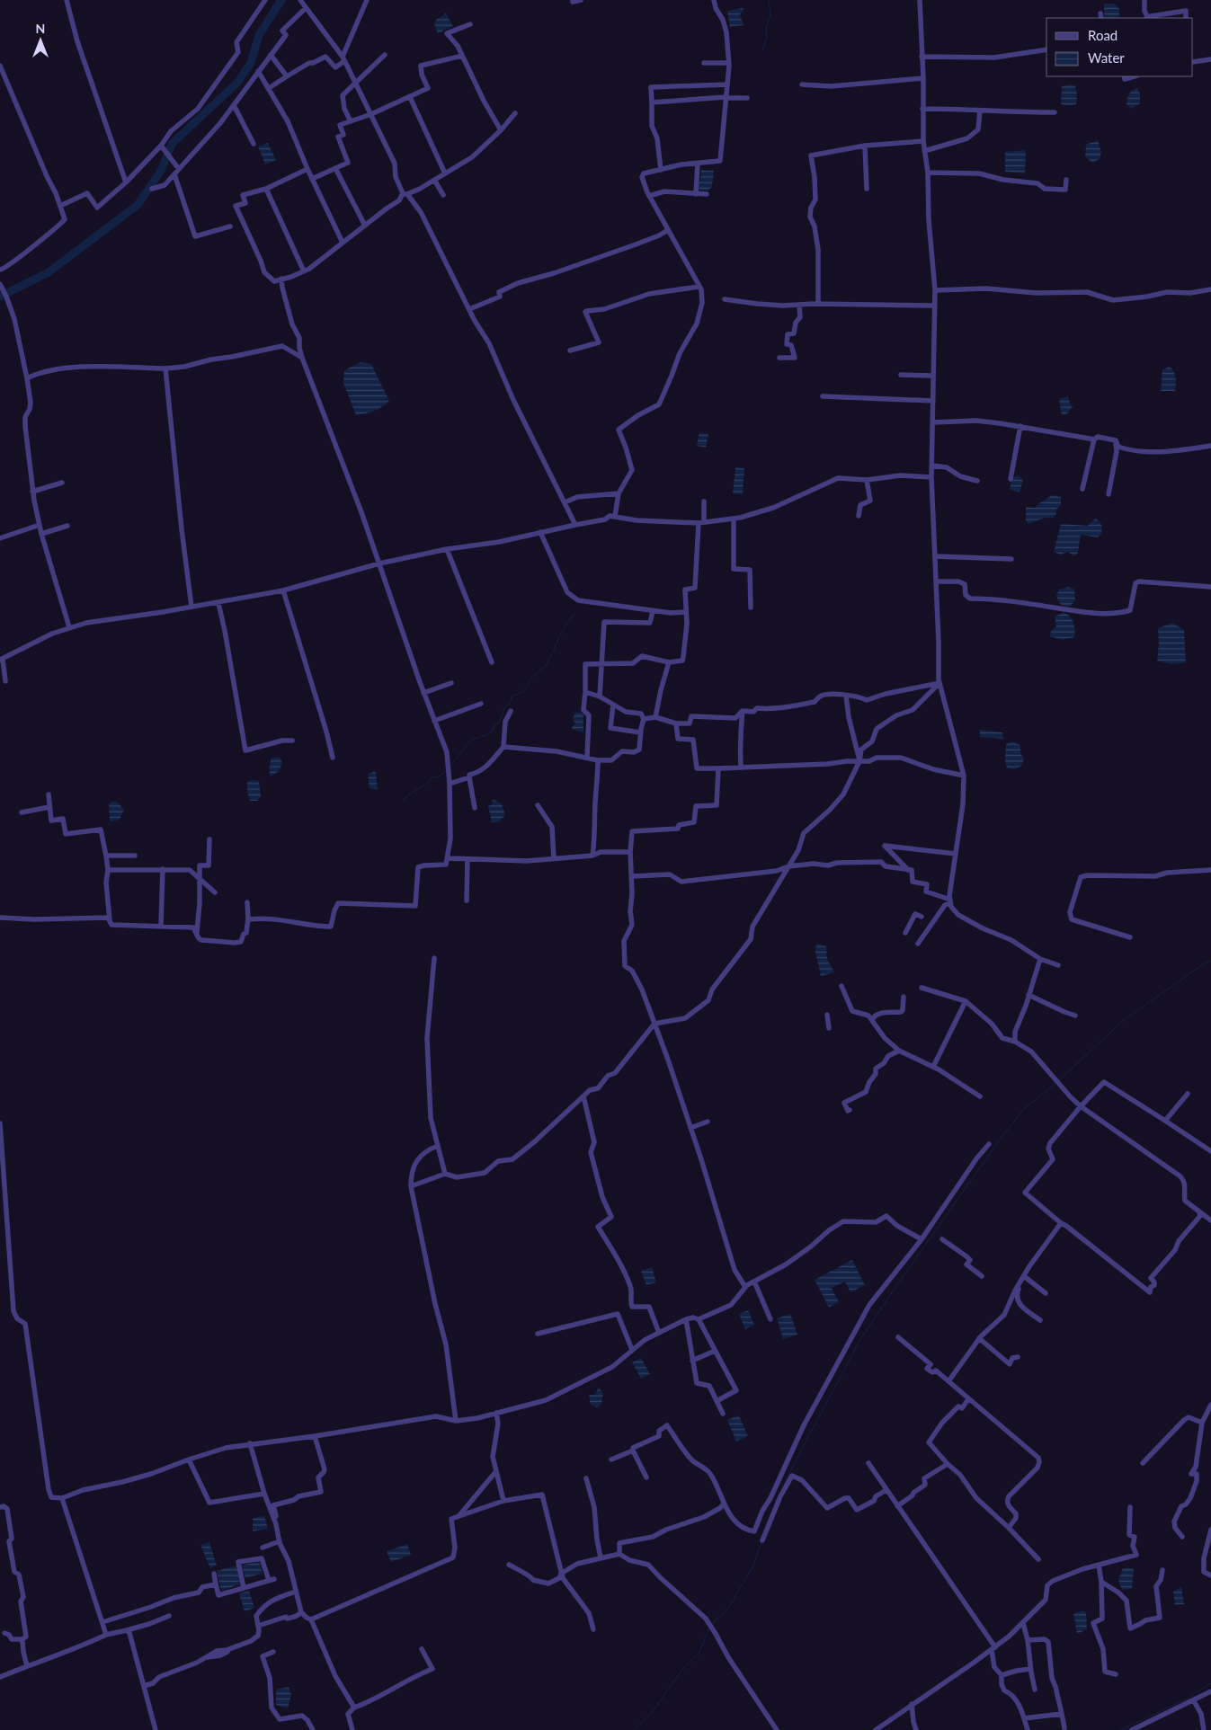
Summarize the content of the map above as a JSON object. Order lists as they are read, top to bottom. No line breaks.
{"legend":["Road","Water"],"north":"top"}
